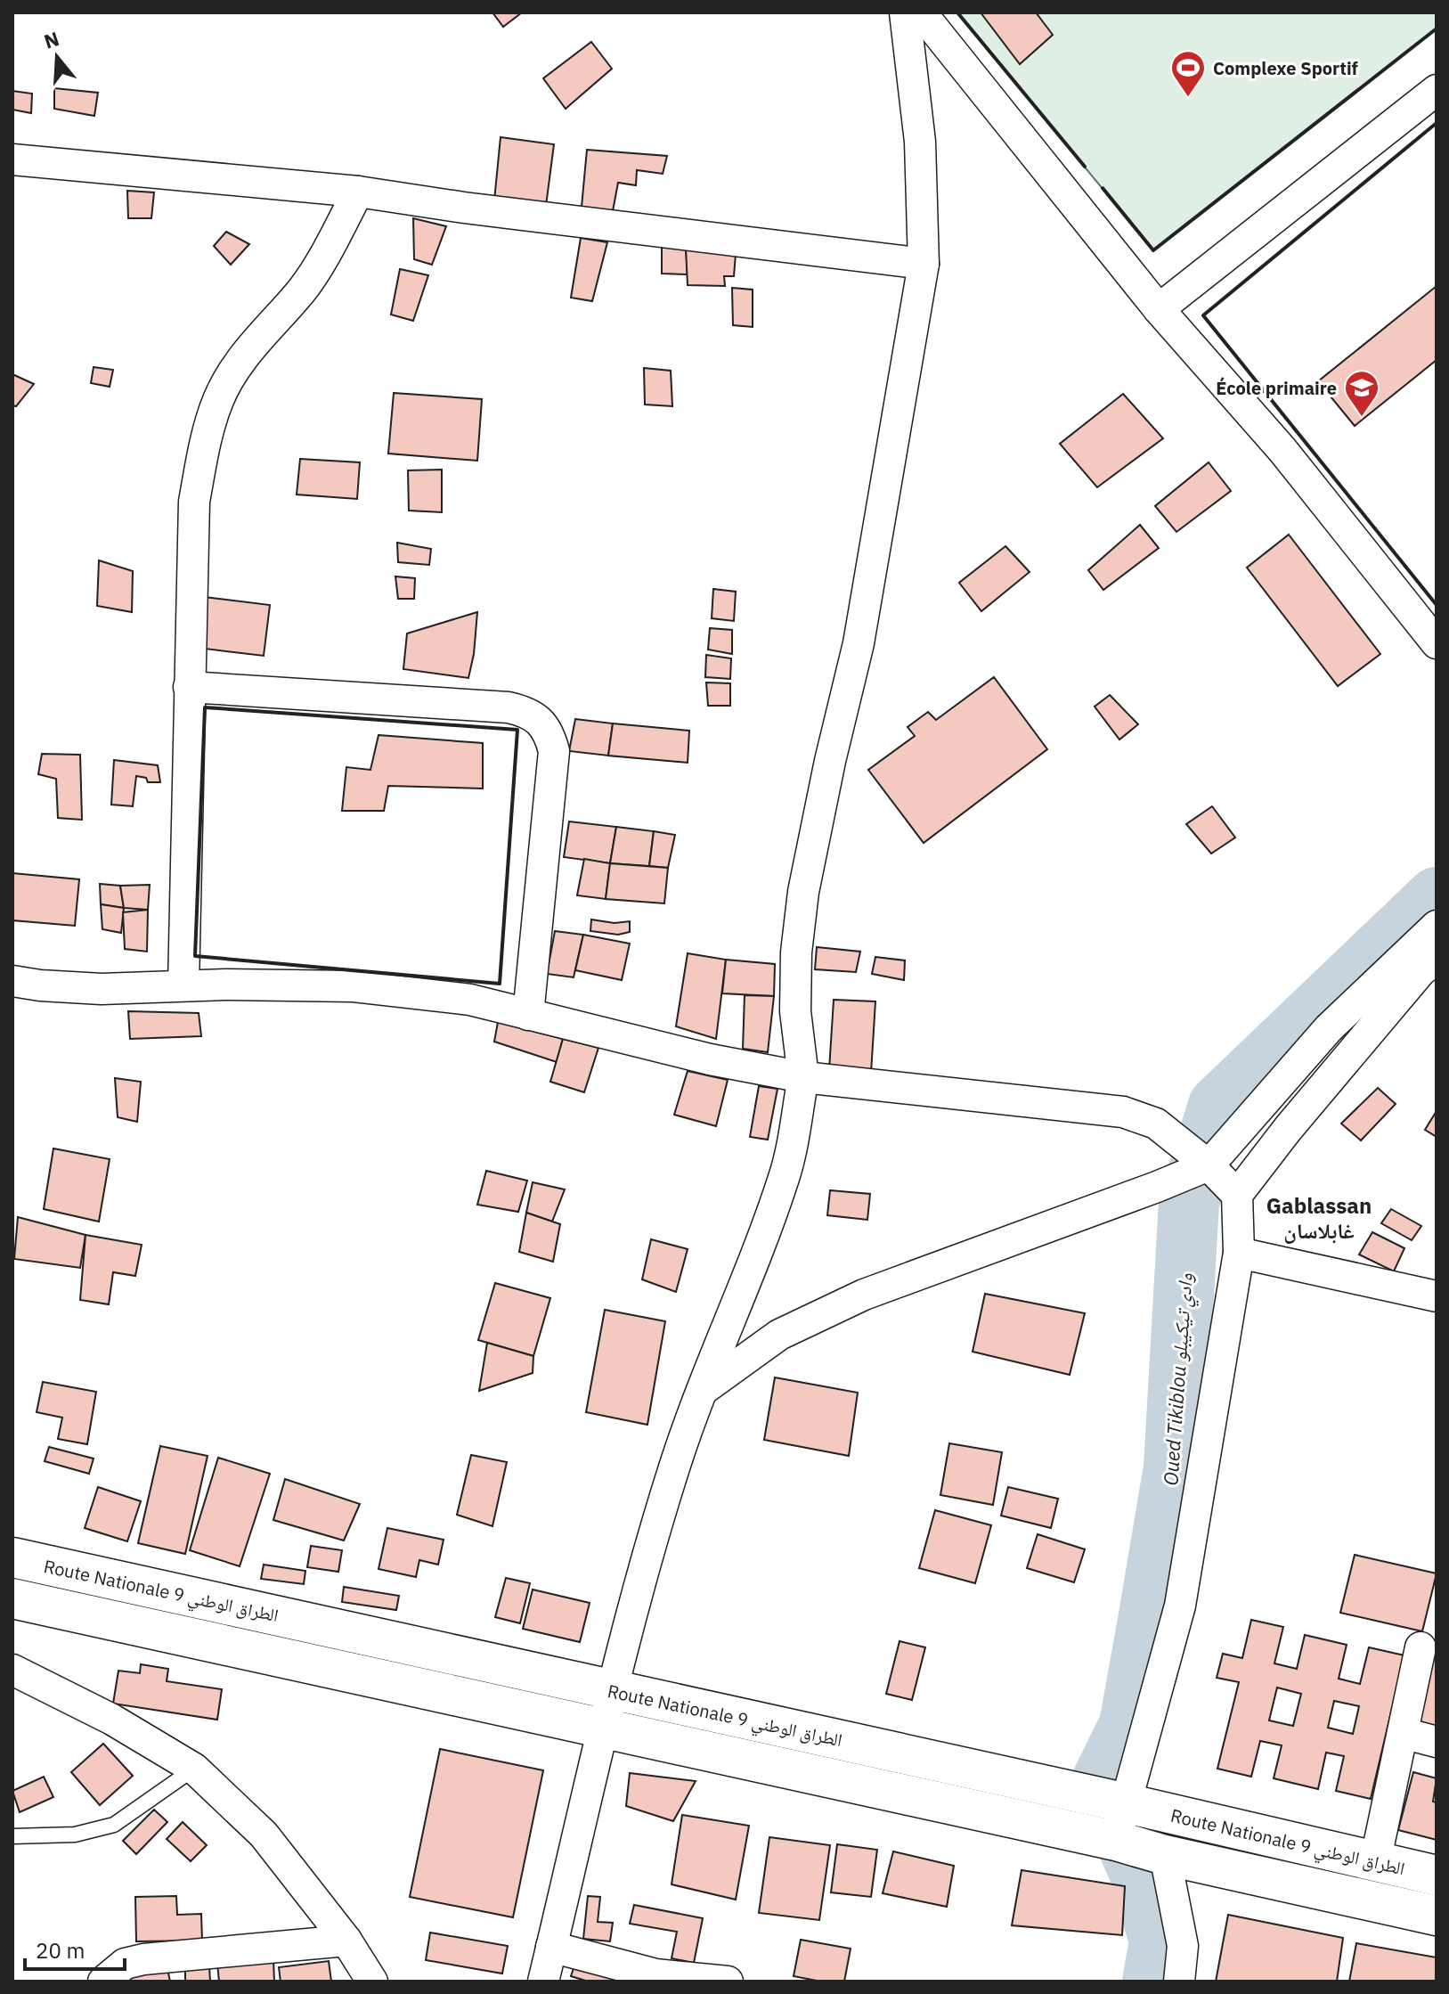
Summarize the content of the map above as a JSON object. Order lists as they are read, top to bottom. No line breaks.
{"streets":{"main road":["Route Nationale الطراق الوطني 9"]},"districts":["Gablassan غابلاسان"],"water":["Oued Tikiblou وادي تيكيبلو"],"places":{"sports":["Complexe Sportif"],"school or university":["École primaire"]},"scale_bar":"20 m","north":"top"}
